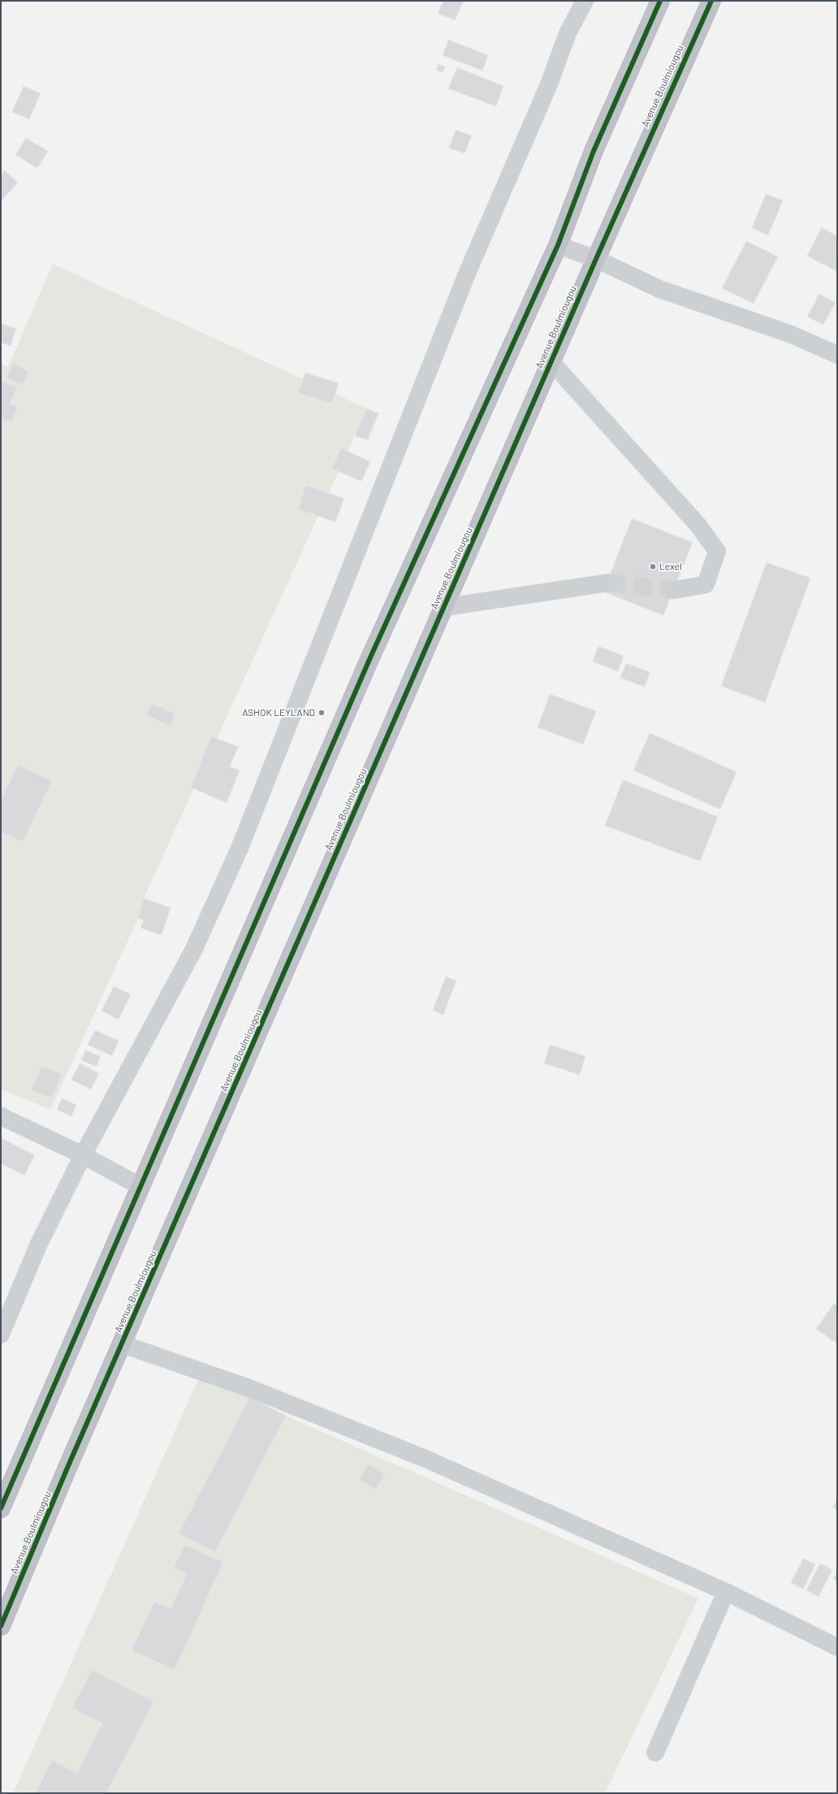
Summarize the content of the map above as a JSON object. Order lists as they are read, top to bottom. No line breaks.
{"streets":{"highway":["Avenue Boulmiougou"]},"places":["Lexel","ASHOK LEYLAND"]}
